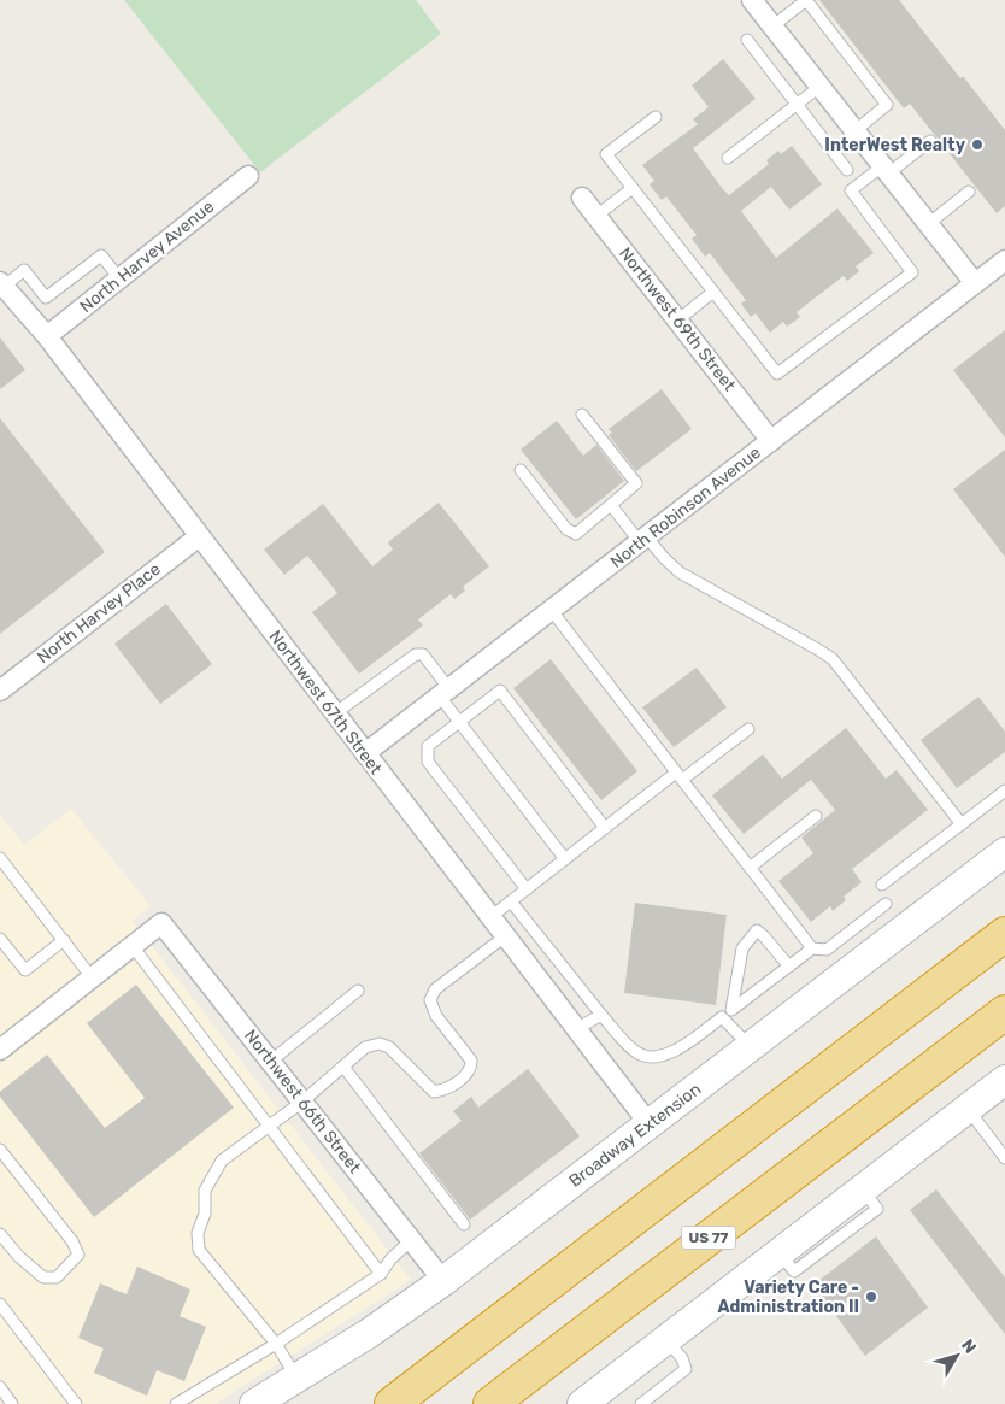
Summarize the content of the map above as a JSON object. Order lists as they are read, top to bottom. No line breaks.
{"streets":{"highway":["US 77"],"main road":["Broadway Extension"],"street":["North Harvey Avenue","Northwest 69th Street","North Robinson Avenue","North Harvey Place","Northwest 67th Street","Northwest 66th Street"]},"crossings":[["North Harvey Avenue","Northwest 67th Street"],["Northwest 69th Street","North Robinson Avenue"],["North Robinson Avenue","Northwest 67th Street"],["North Harvey Place","Northwest 67th Street"],["Northwest 67th Street","Broadway Extension"],["Northwest 66th Street","Broadway Extension"]],"places":["InterWest Realty","Variety Care - Administration II"],"north":"top right"}
